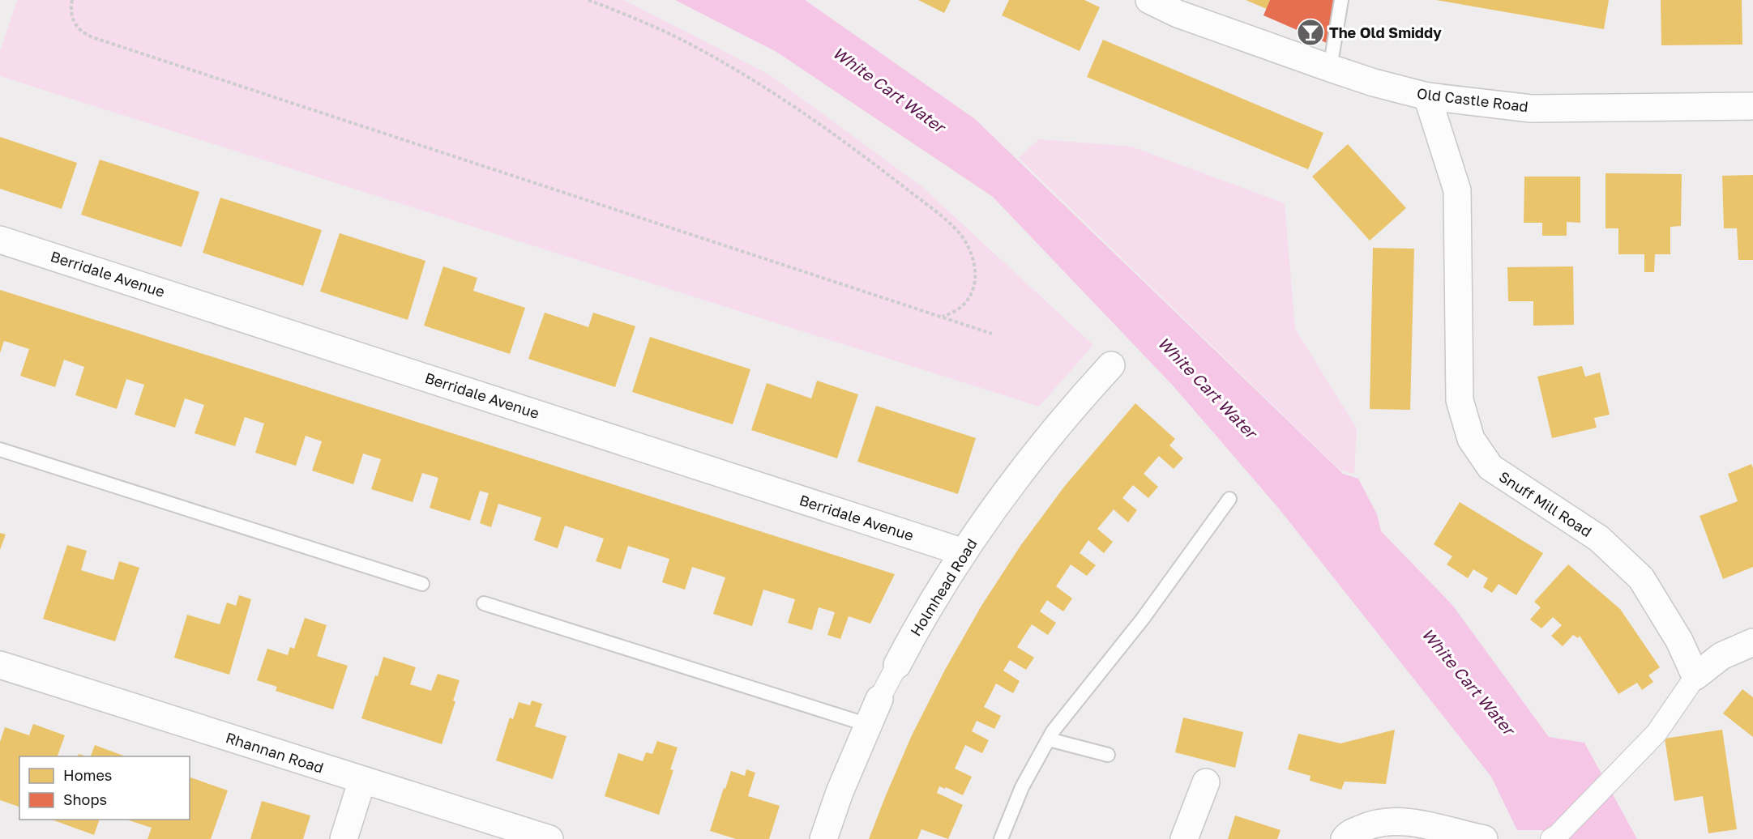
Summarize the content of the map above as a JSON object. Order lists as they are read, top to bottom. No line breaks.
{"streets":{"street":["Old Castle Road","Berridale Avenue","Snuff Mill Road","Holmhead Road","Rhannan Road"]},"crossings":[["Old Castle Road","Snuff Mill Road"],["Berridale Avenue","Holmhead Road"]],"water":["White Cart Water"],"places":{"bar":["The Old Smiddy"]},"legend":["Homes","Shops"]}
